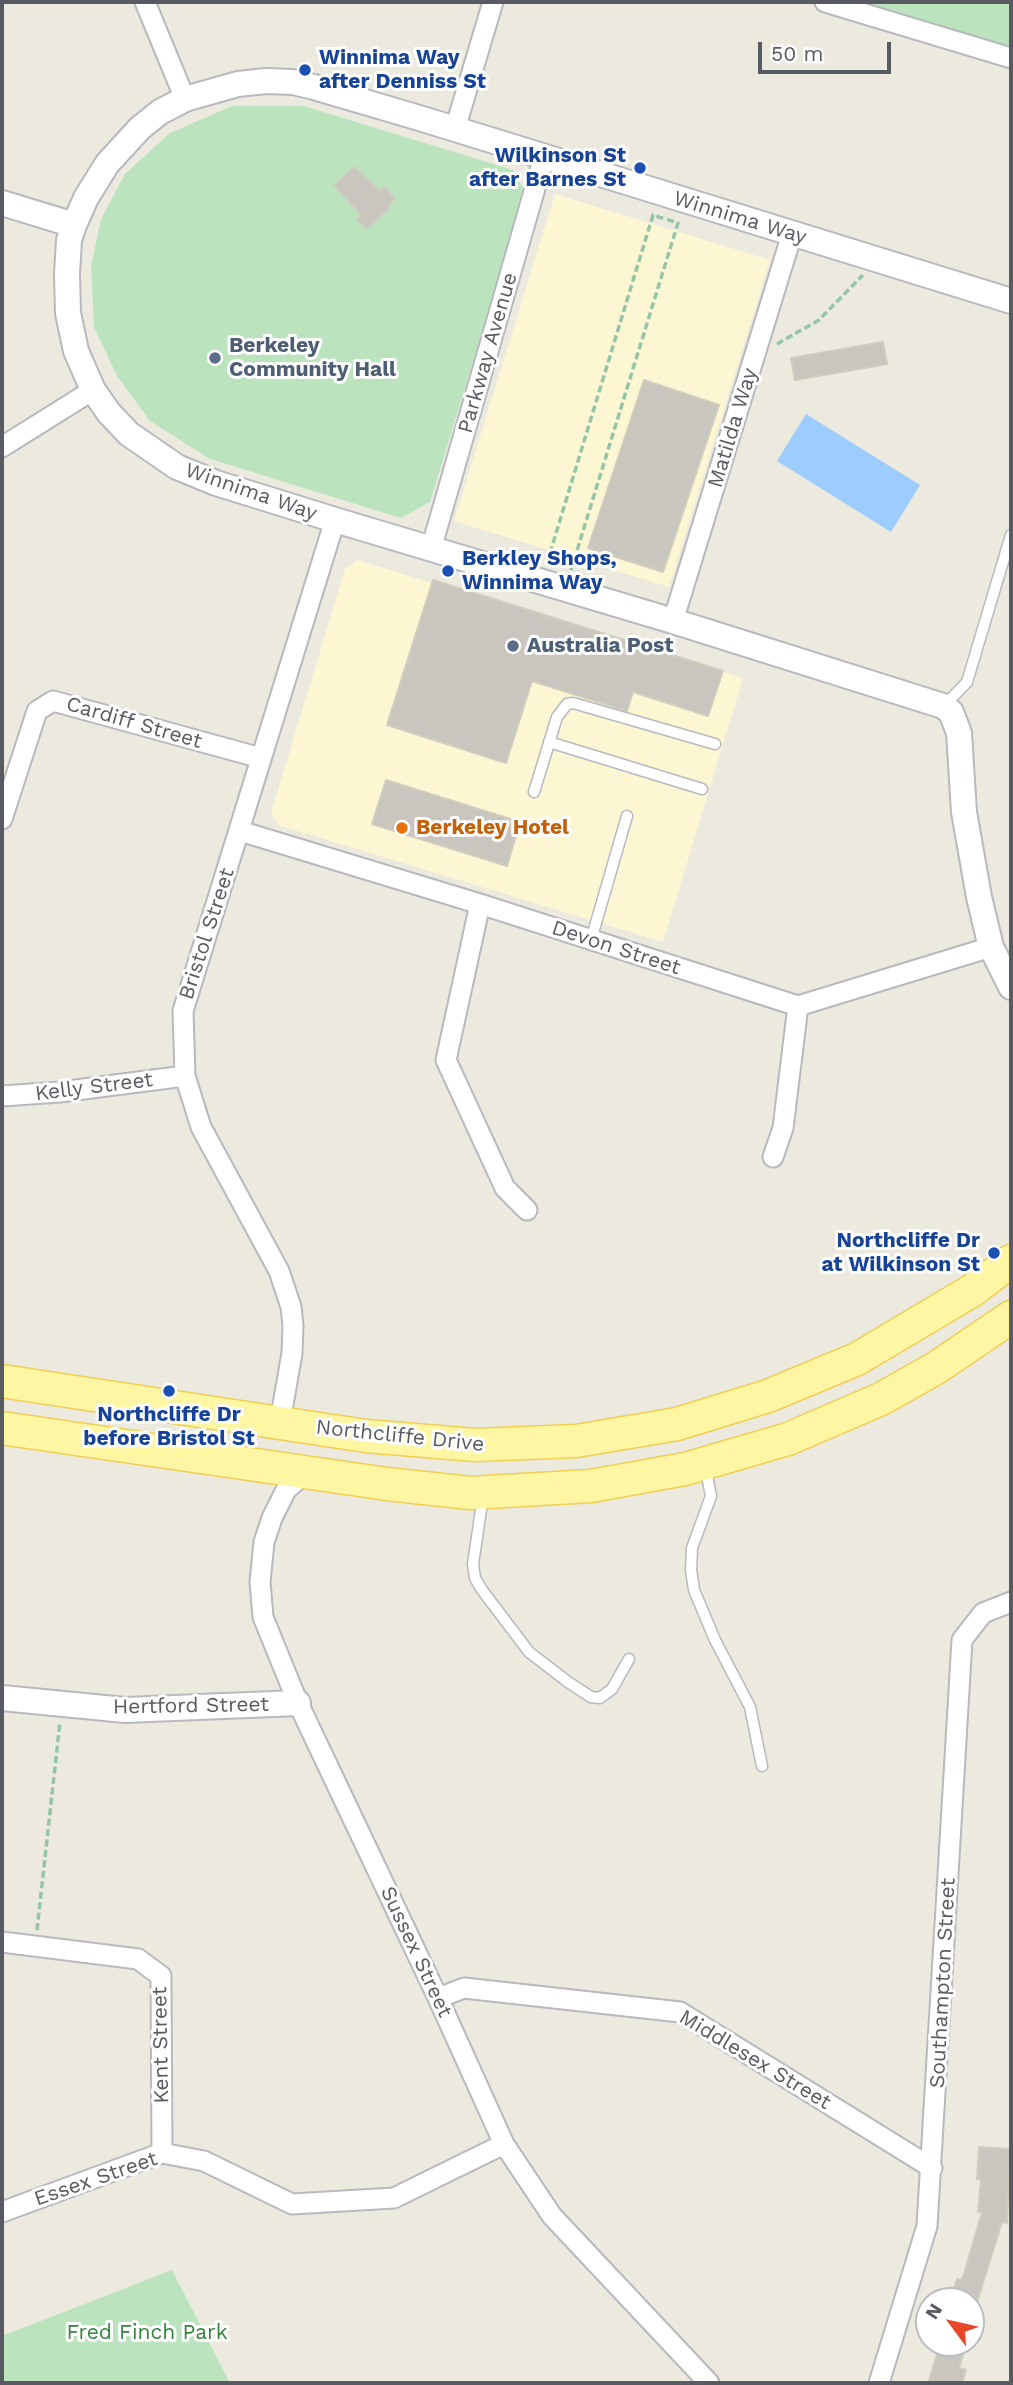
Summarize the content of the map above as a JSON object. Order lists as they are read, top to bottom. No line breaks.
{"streets":{"main road":["Northcliffe Drive"],"street":["Winnima Way","Parkway Avenue","Matilda Way","Cardiff Street","Bristol Street","Devon Street","Kelly Street","Hertford Street","Sussex Street","Southampton Street","Kent Street","Middlesex Street","Essex Street"]},"crossings":[["Winnima Way","Parkway Avenue"],["Winnima Way","Matilda Way"],["Winnima Way","Bristol Street"],["Cardiff Street","Bristol Street"],["Bristol Street","Devon Street"],["Bristol Street","Kelly Street"],["Bristol Street","Northcliffe Drive"],["Hertford Street","Sussex Street"],["Sussex Street","Middlesex Street"],["Sussex Street","Essex Street"],["Southampton Street","Middlesex Street"],["Kent Street","Essex Street"]],"parks":["Fred Finch Park"],"places":["Winnima Way after Denniss St","Wilkinson St after Barnes St","Berkeley Community Hall","Berkley Shops, Winnima Way","Australia Post","Berkeley Hotel","Northcliffe Dr at Wilkinson St","Northcliffe Dr before Bristol St"],"scale_bar":"50 m","north":"top left"}
